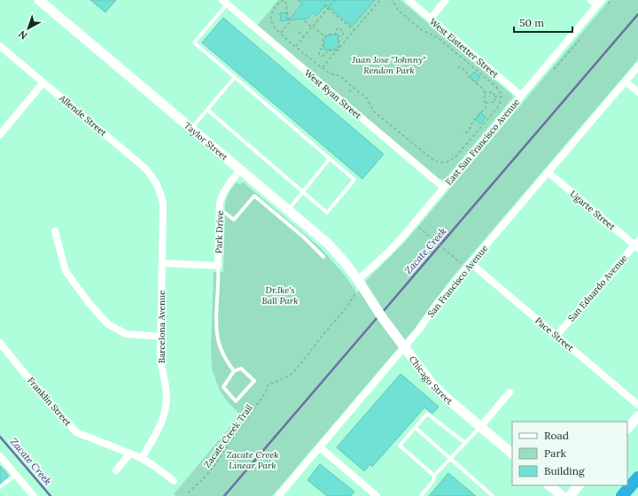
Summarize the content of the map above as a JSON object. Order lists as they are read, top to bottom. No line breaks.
{"streets":{"street":["West Eistetter Street","West Ryan Street","Allende Street","Taylor Street","East San Francisco Avenue","Ugarte Street","Park Drive","San Francisco Avenue","San Eduardo Avenue","Barcelona Avenue","Pace Street","Chicago Street","Franklin Street"],"path":["Zacate Creek Trail"]},"crossings":[["West Eistetter Street","East San Francisco Avenue"],["West Ryan Street","East San Francisco Avenue"],["Allende Street","Barcelona Avenue"],["Taylor Street","East San Francisco Avenue"],["Taylor Street","Park Drive"],["Taylor Street","Chicago Street"],["Taylor Street","Zacate Creek Trail"],["Ugarte Street","San Francisco Avenue"],["Ugarte Street","San Eduardo Avenue"],["Park Drive","Barcelona Avenue"],["San Francisco Avenue","Pace Street"],["San Francisco Avenue","Chicago Street"],["San Eduardo Avenue","Pace Street"],["Barcelona Avenue","Franklin Street"],["Chicago Street","Zacate Creek Trail"]],"water":["Zacate Creek"],"parks":["Juan Jose \"Johnny\" Rendon Park","Dr.Ike's Ball Park","Zacate Creek Linear Park"],"legend":["Road","Park","Building"],"scale_bar":"50 m","north":"bottom left"}
